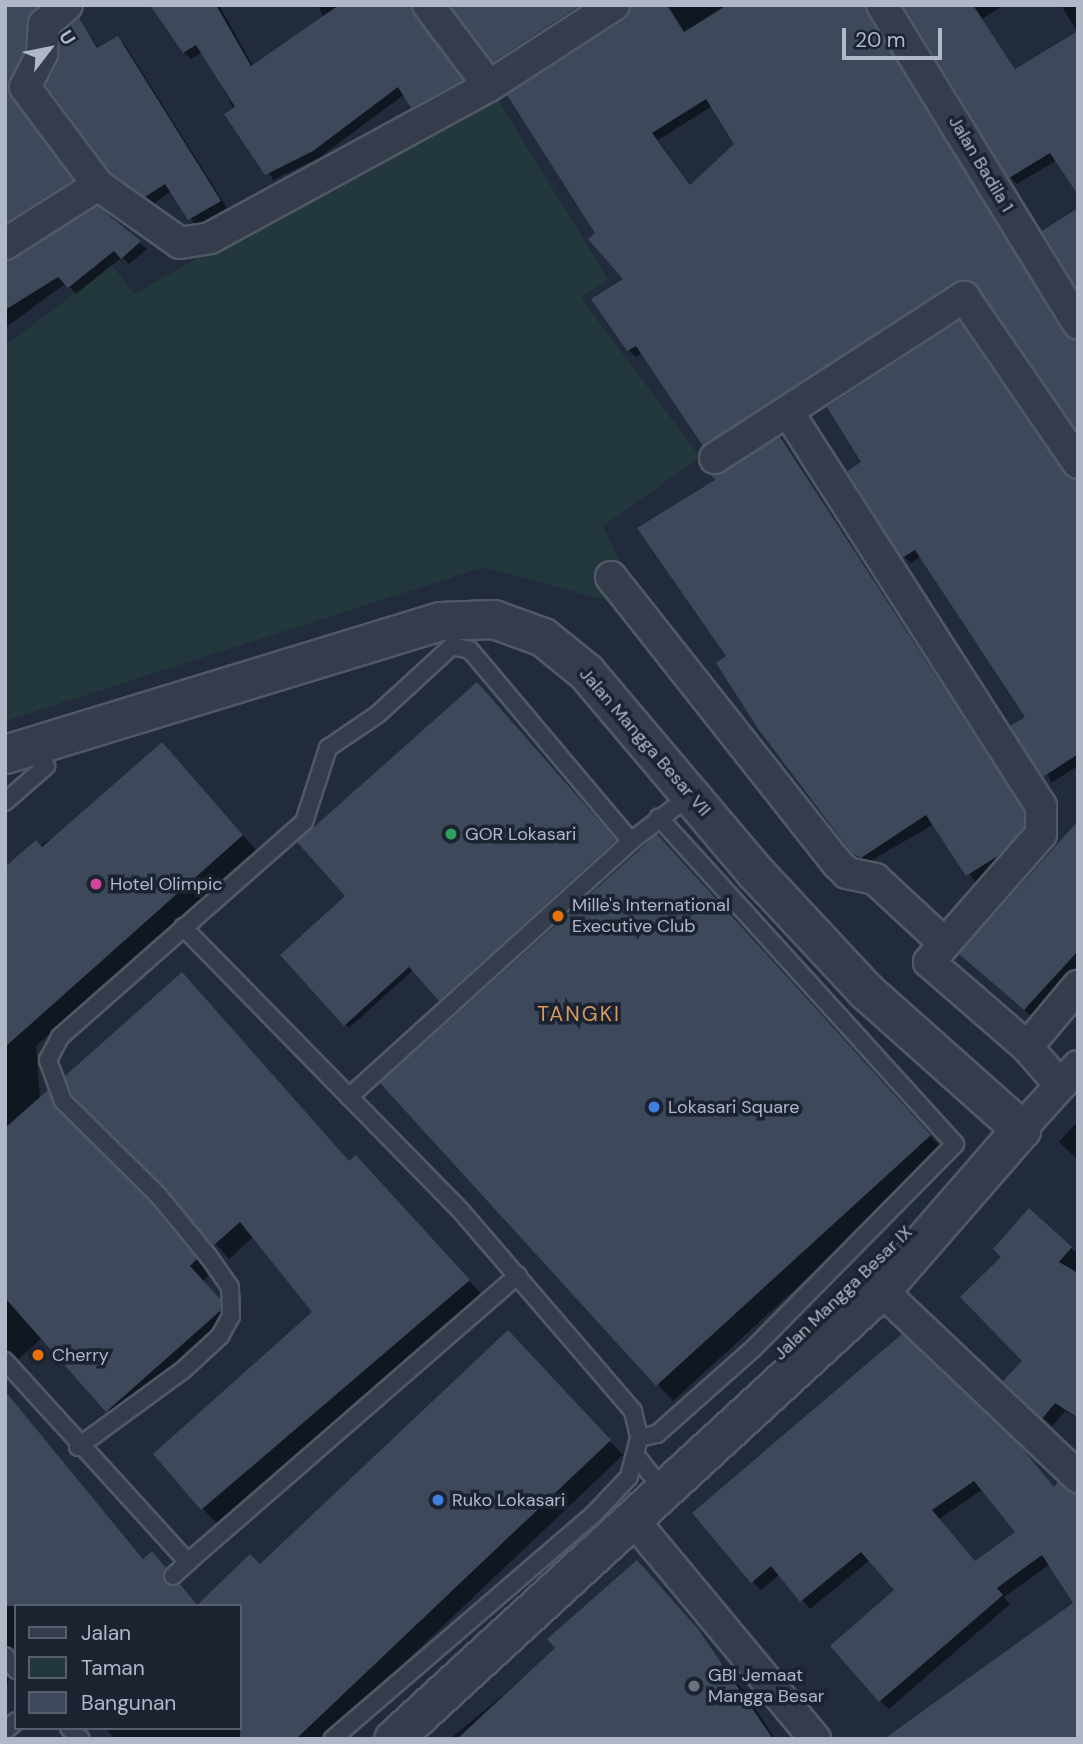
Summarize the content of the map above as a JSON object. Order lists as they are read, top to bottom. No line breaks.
{"streets":{"street":["Jalan Badila 1","Jalan Mangga Besar VII","Jalan Mangga Besar IX"]},"crossings":[["Jalan Mangga Besar VII","Jalan Mangga Besar IX"]],"districts":["TANGKI"],"places":["GOR Lokasari","Hotel Olimpic","Mille's International Executive Club","Lokasari Square","Cherry","Ruko Lokasari","GBI Jemaat Mangga Besar"],"legend":["Jalan","Taman","Bangunan"],"scale_bar":"20 m","north":"top right"}
